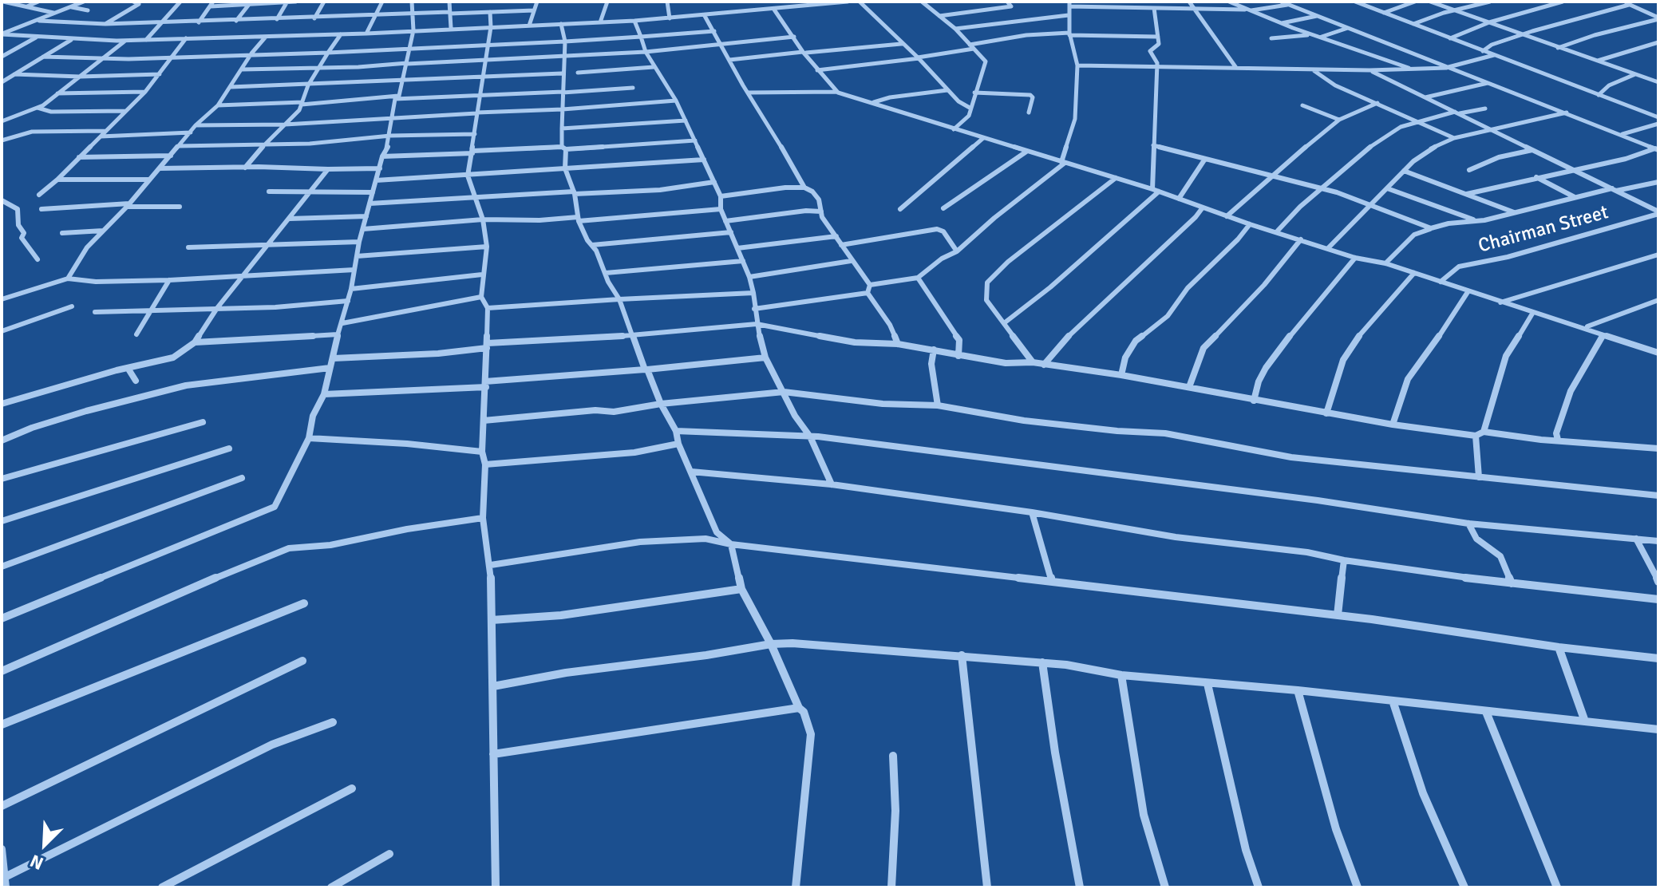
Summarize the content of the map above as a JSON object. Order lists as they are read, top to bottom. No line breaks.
{"streets":{"street":["Chairman Street"]},"north":"bottom left"}
